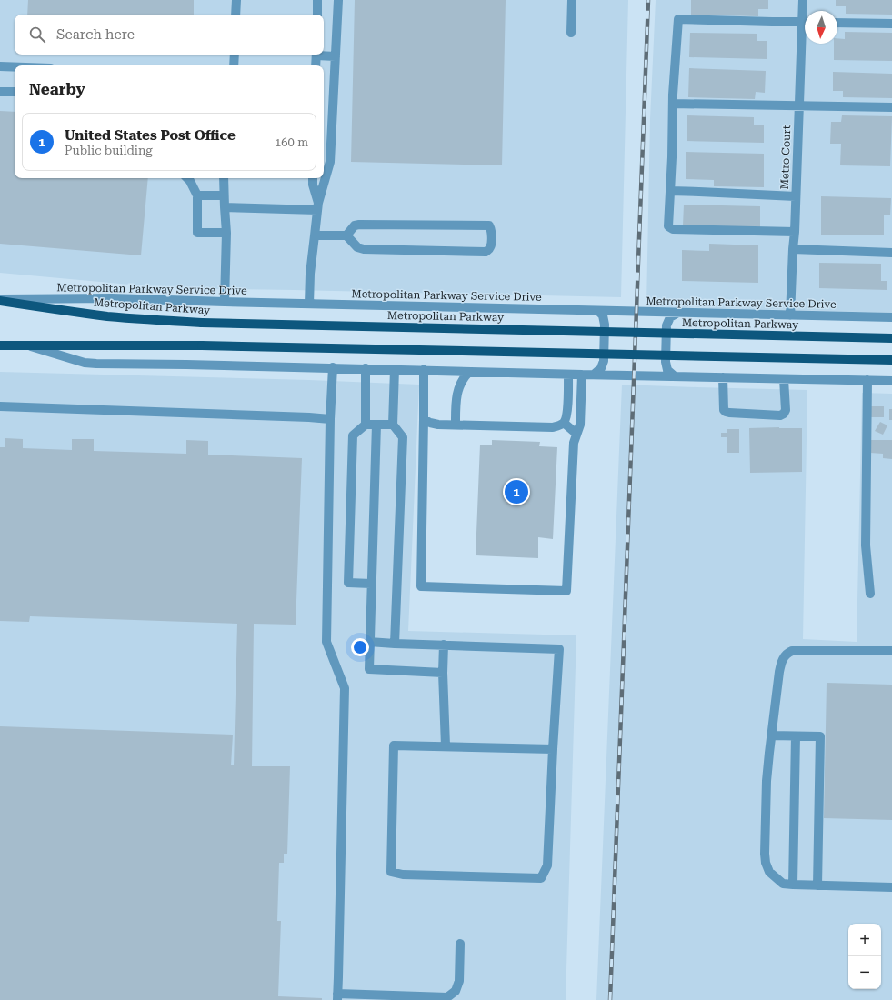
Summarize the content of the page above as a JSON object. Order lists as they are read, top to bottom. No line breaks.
{"streets":{"main road":["Metropolitan Parkway"],"street":["Metro Court","Metropolitan Parkway Service Drive"]},"crossings":[["Metro Court","Metropolitan Parkway Service Drive"],["Metropolitan Parkway Service Drive","Metropolitan Parkway"]],"north":"bottom","page":{"search":"Search here","heading":"Nearby","list":[{"mark":"1","name":"United States Post Office","note":"Public building","value":"160 m"}],"pins":"1","map_buttons":["+","−"]}}
